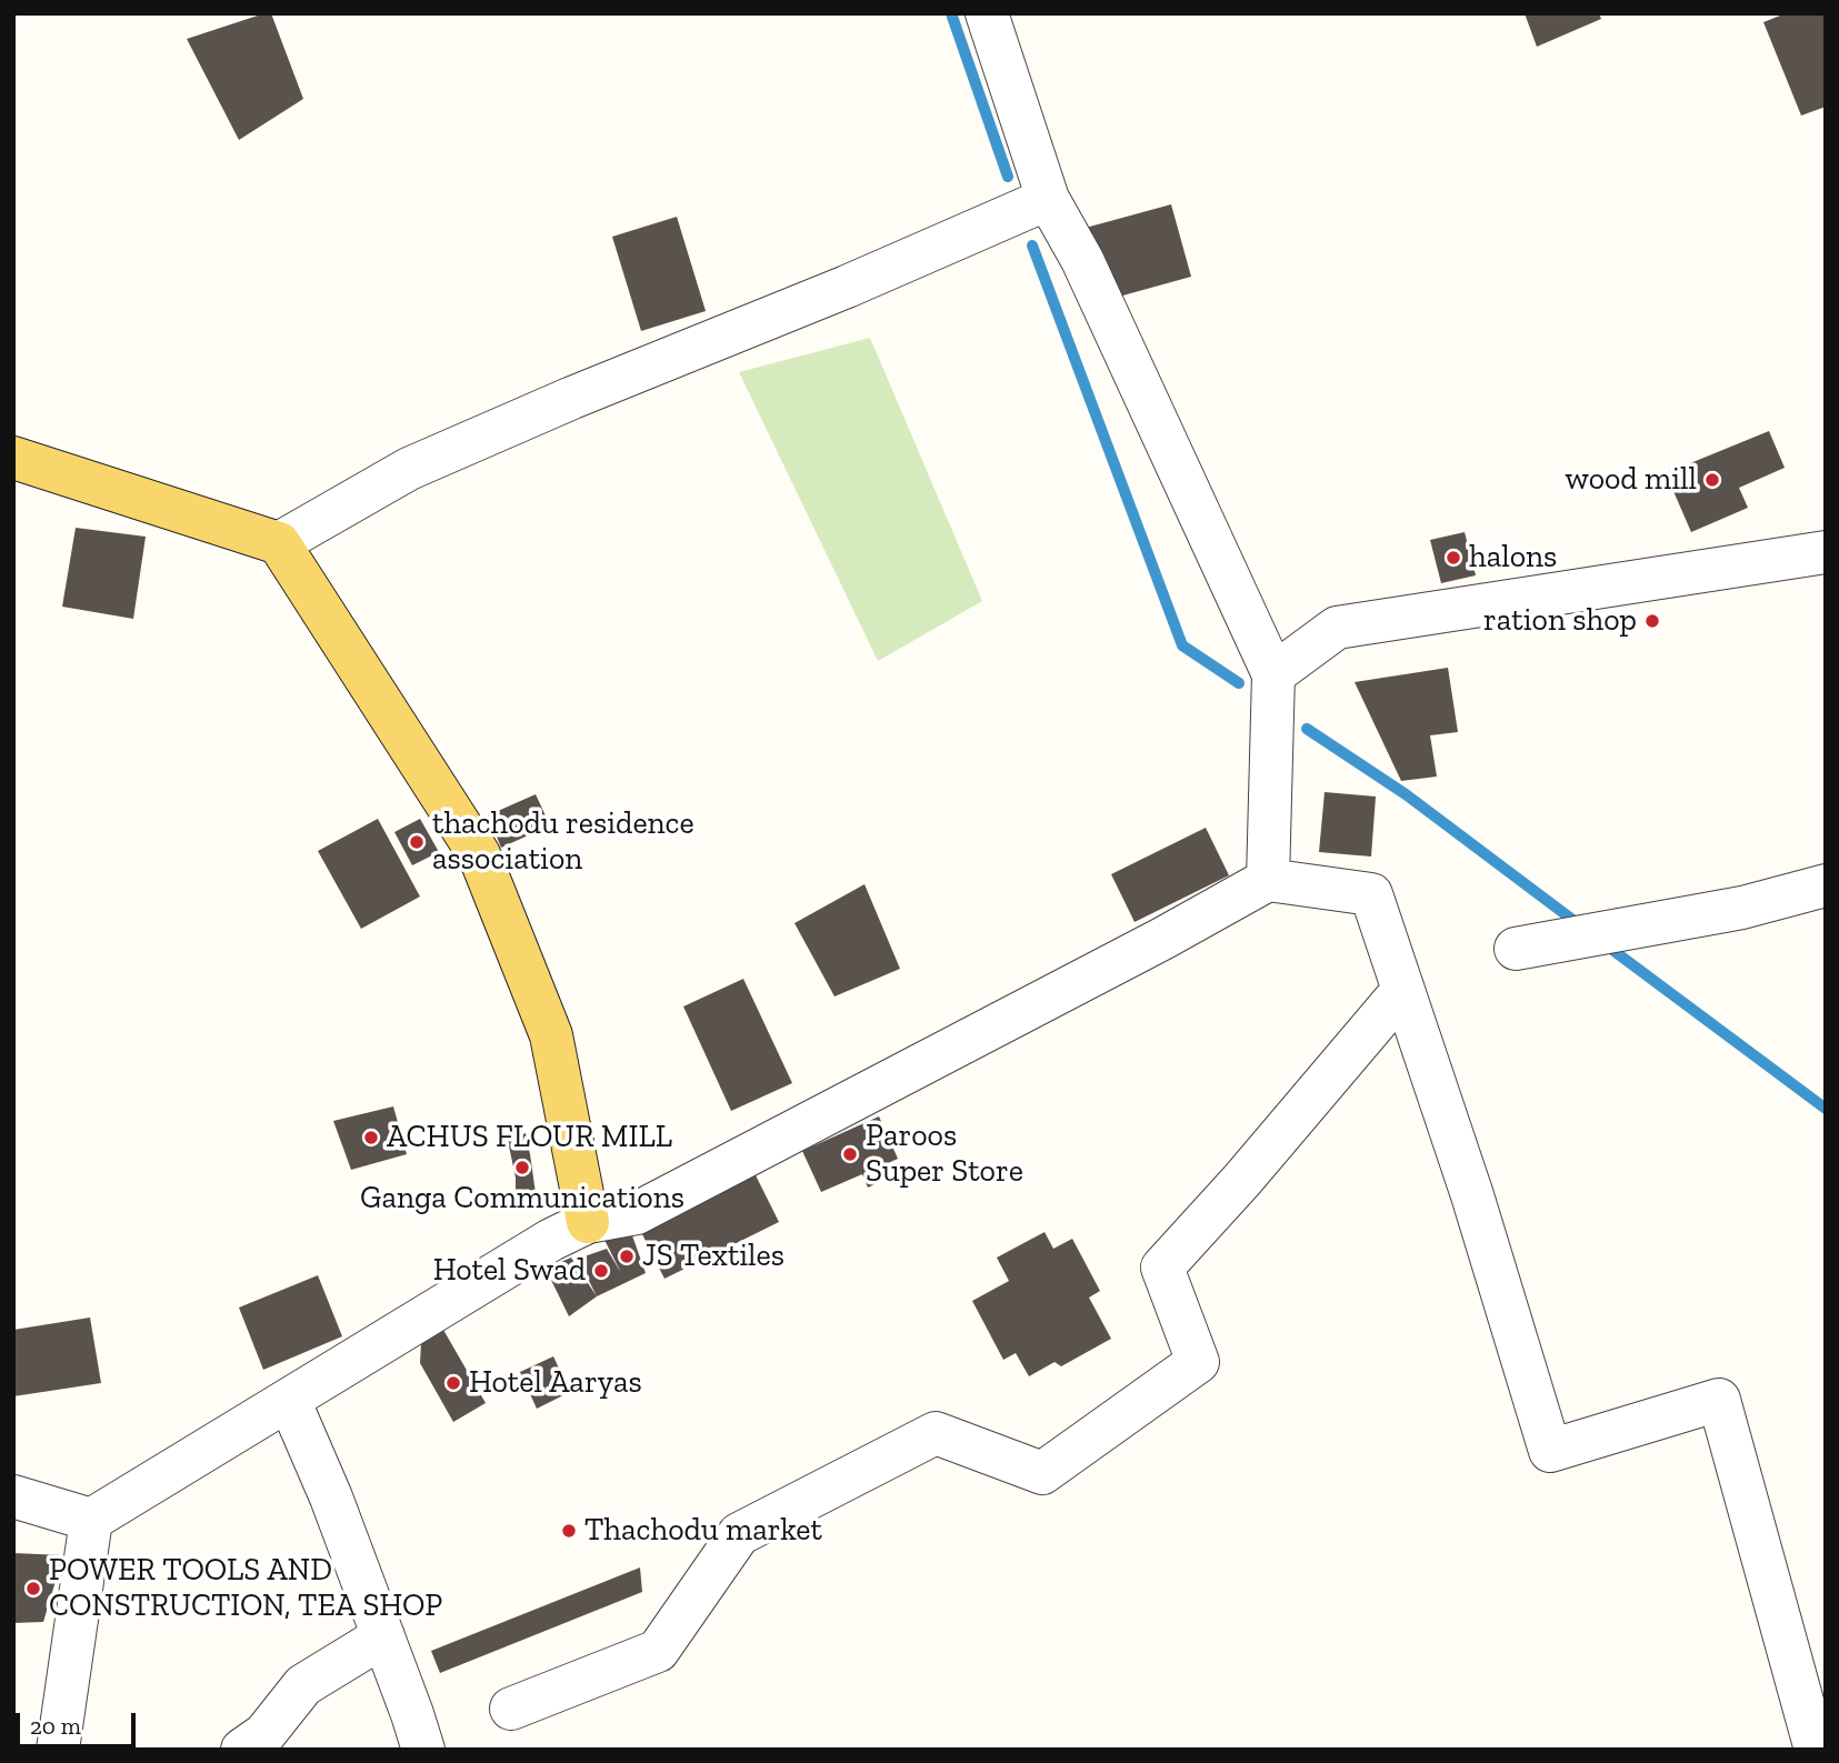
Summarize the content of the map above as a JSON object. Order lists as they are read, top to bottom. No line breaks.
{"places":["wood mill","halons","ration shop","thachodu residence association","ACHUS FLOUR MILL","Paroos Super Store","Ganga Communications","JS Textiles","Hotel Swad","Hotel Aaryas","Thachodu market","POWER TOOLS AND CONSTRUCTION, TEA SHOP"],"scale_bar":"20 m"}
